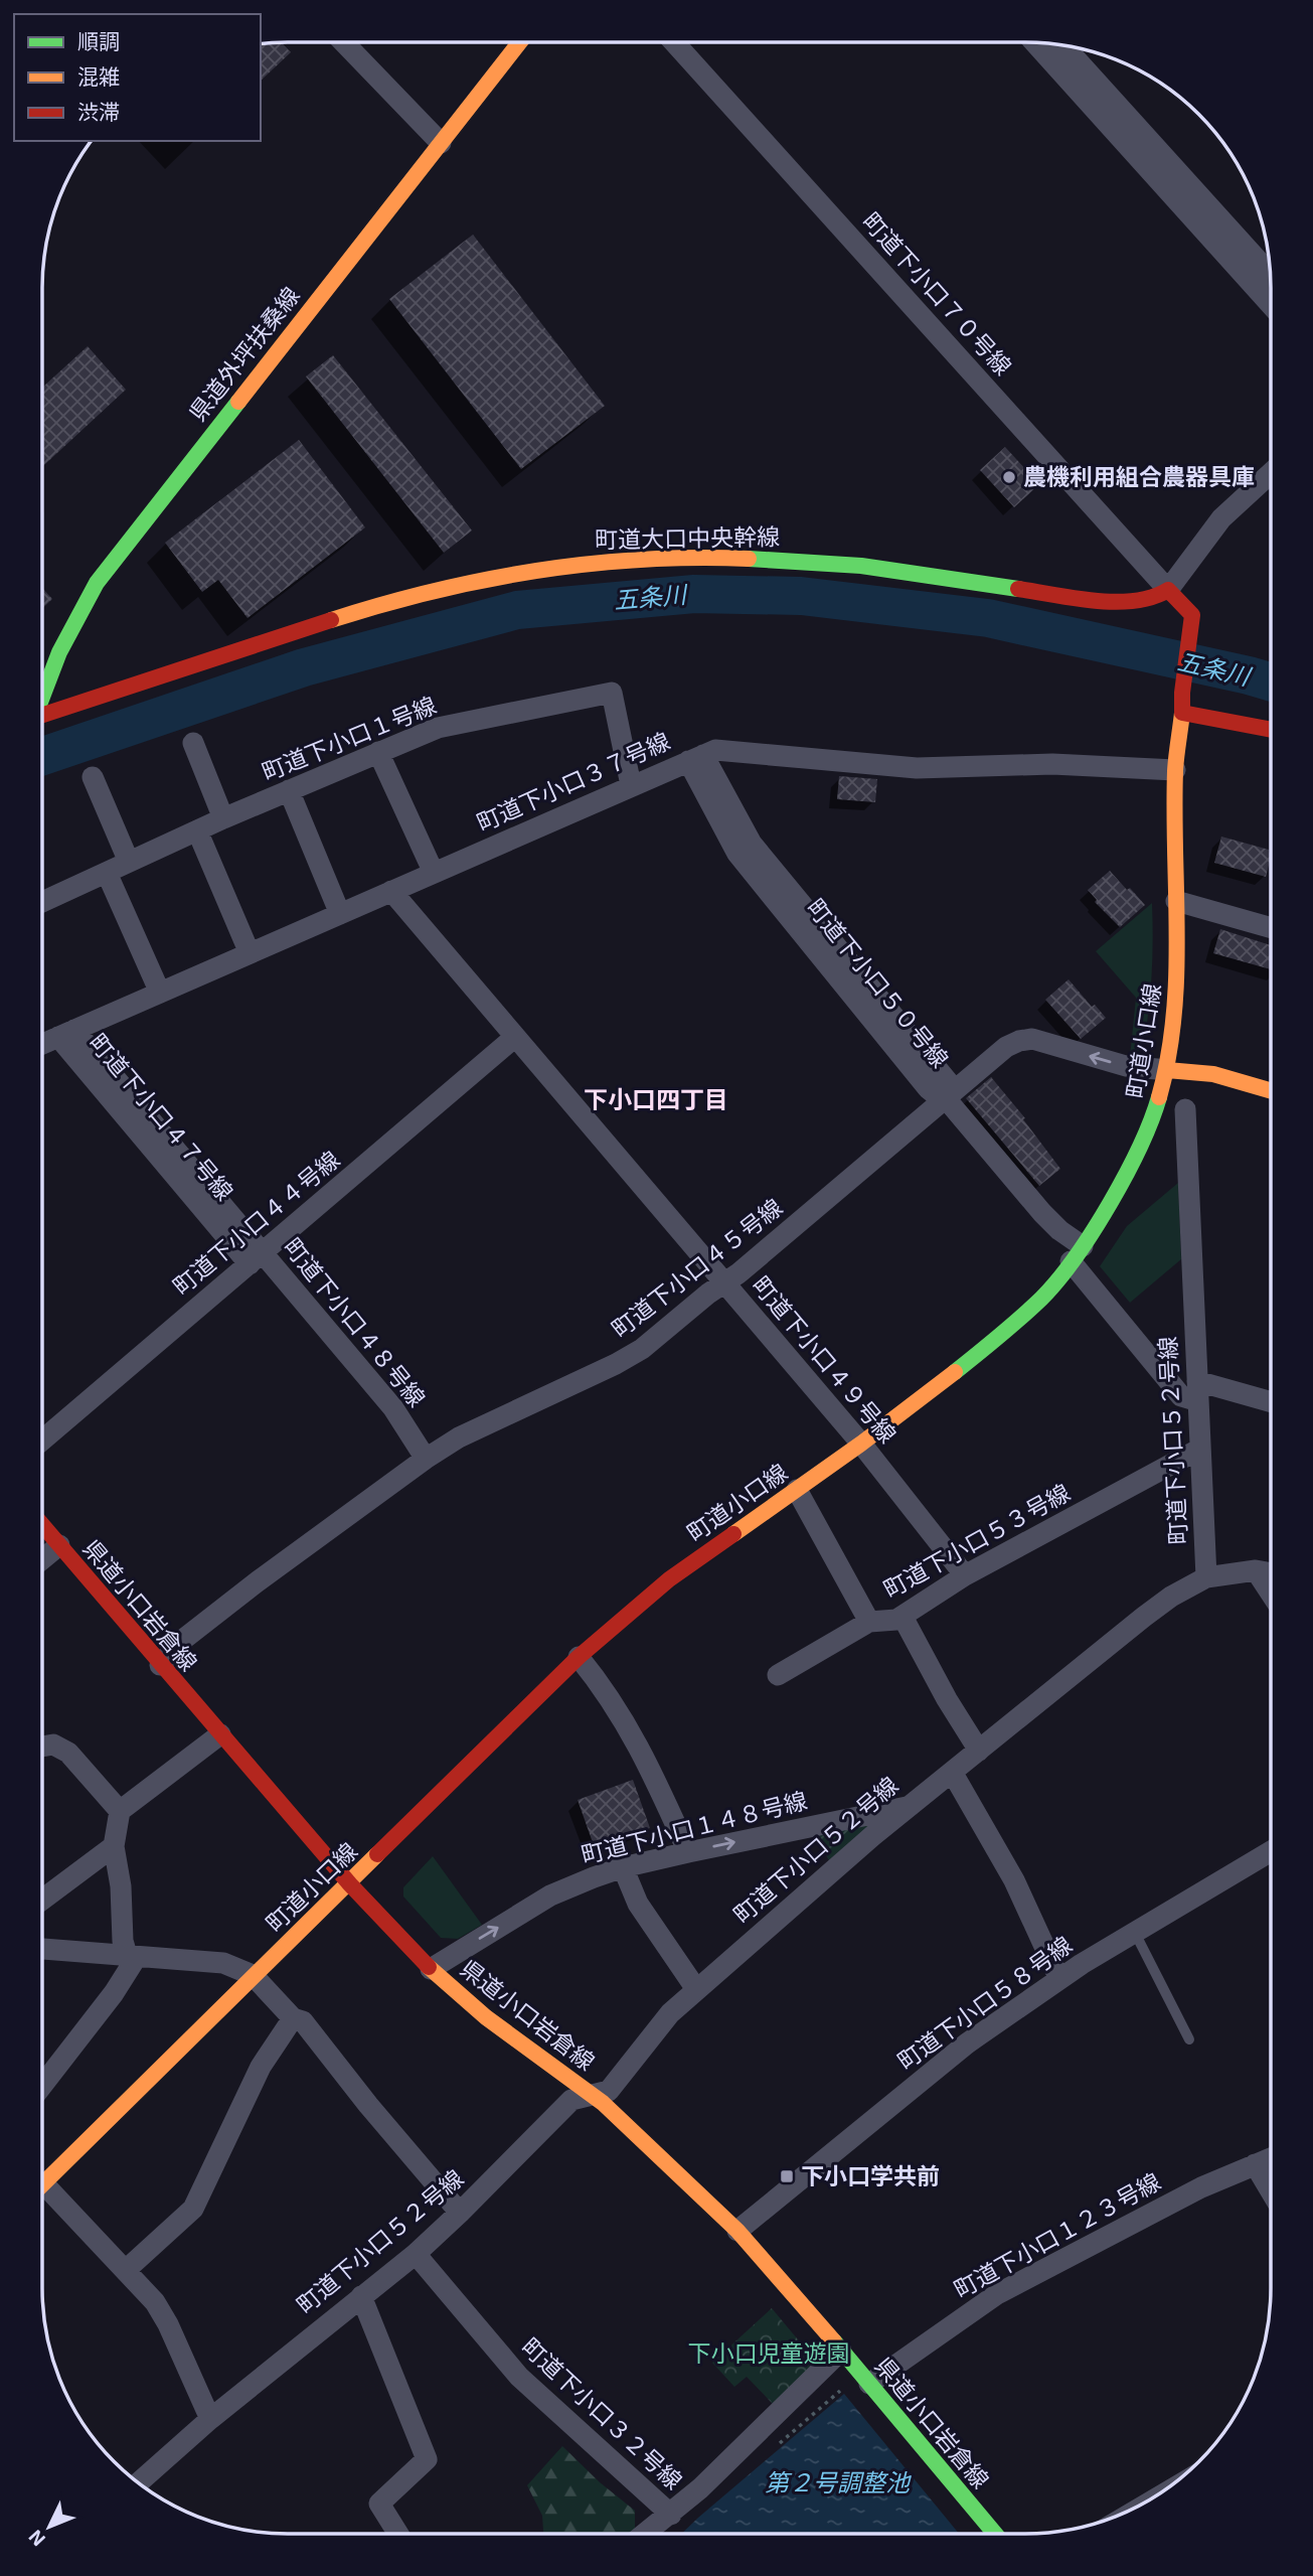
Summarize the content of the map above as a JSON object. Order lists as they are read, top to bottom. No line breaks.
{"streets":{"street":["町道下小口７０号線","県道外坪扶桑線","町道大口中央幹線","町道下小口１号線","町道下小口３７号線","町道下小口５０号線","町道小口線","町道下小口４７号線","町道下小口４４号線","町道下小口４５号線","町道下小口４８号線","町道下小口４９号線","町道下小口５２号線","町道下小口５３号線","県道小口岩倉線","町道下小口１４８号線","町道下小口５８号線","町道下小口１２３号線","町道下小口３２号線"]},"crossings":[["町道下小口７０号線","町道大口中央幹線"],["町道下小口１号線","町道下小口３７号線"],["町道下小口３７号線","町道下小口５０号線"],["町道下小口３７号線","町道小口線"],["町道下小口３７号線","町道下小口４７号線"],["町道下小口３７号線","町道下小口４９号線"],["町道下小口５０号線","町道小口線"],["町道下小口５０号線","町道下小口４５号線"],["町道下小口５０号線","町道下小口５２号線"],["町道小口線","町道下小口４５号線"],["町道小口線","町道下小口４９号線"],["町道小口線","県道小口岩倉線"],["町道下小口４７号線","町道下小口４４号線"],["町道下小口４７号線","町道下小口４８号線"],["町道下小口４４号線","町道下小口４８号線"],["町道下小口４４号線","町道下小口４９号線"],["町道下小口４５号線","町道下小口４８号線"],["町道下小口４５号線","町道下小口４９号線"],["町道下小口４５号線","県道小口岩倉線"],["町道下小口４９号線","町道下小口５３号線"],["町道下小口５２号線","町道下小口５３号線"],["町道下小口５２号線","県道小口岩倉線"],["町道下小口５２号線","町道下小口１４８号線"],["町道下小口５２号線","町道下小口３２号線"],["県道小口岩倉線","町道下小口１４８号線"],["県道小口岩倉線","町道下小口５８号線"],["県道小口岩倉線","町道下小口１２３号線"]],"one_way":["町道下小口１４８号線"],"districts":["下小口四丁目"],"water":["五条川","第２号調整池"],"parks":["下小口児童遊園"],"places":{"other":["農機利用組合農器具庫"],"transit":["下小口学共前"]},"legend":["順調","混雑","渋滞"],"north":"bottom left"}
